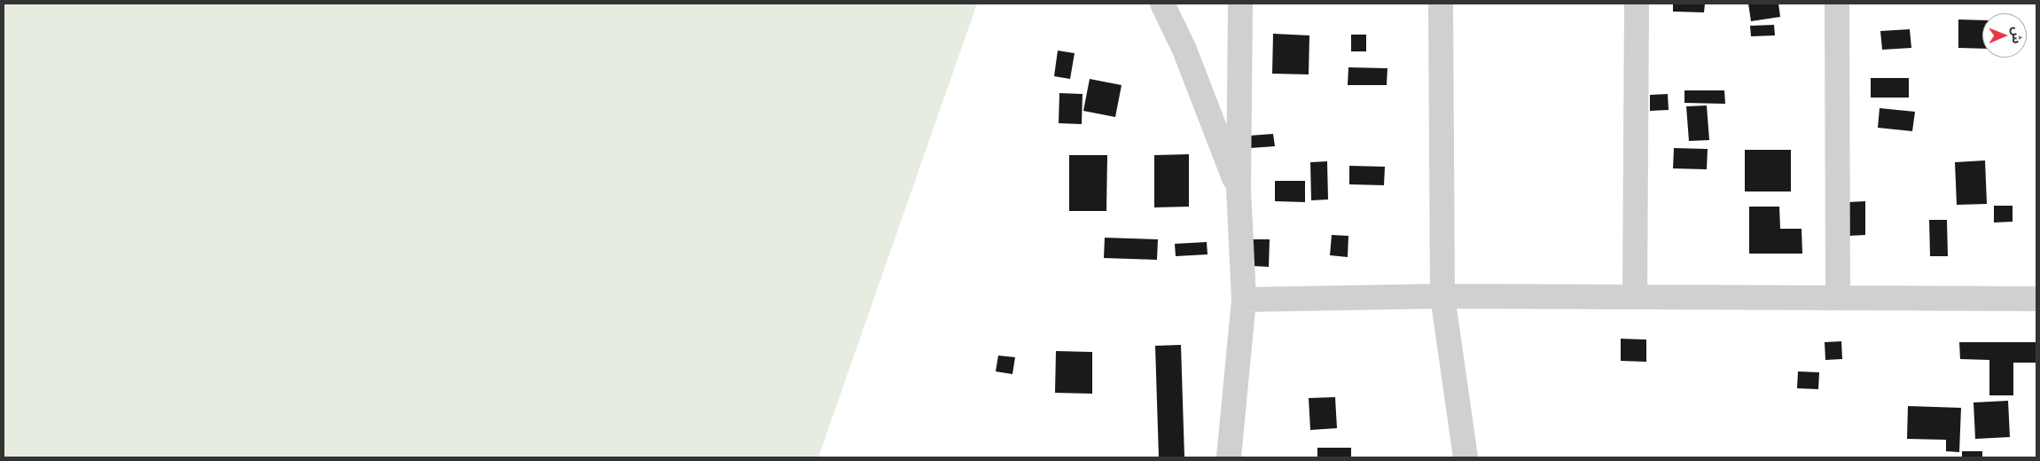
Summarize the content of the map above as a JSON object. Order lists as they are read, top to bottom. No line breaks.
{"north":"right"}
